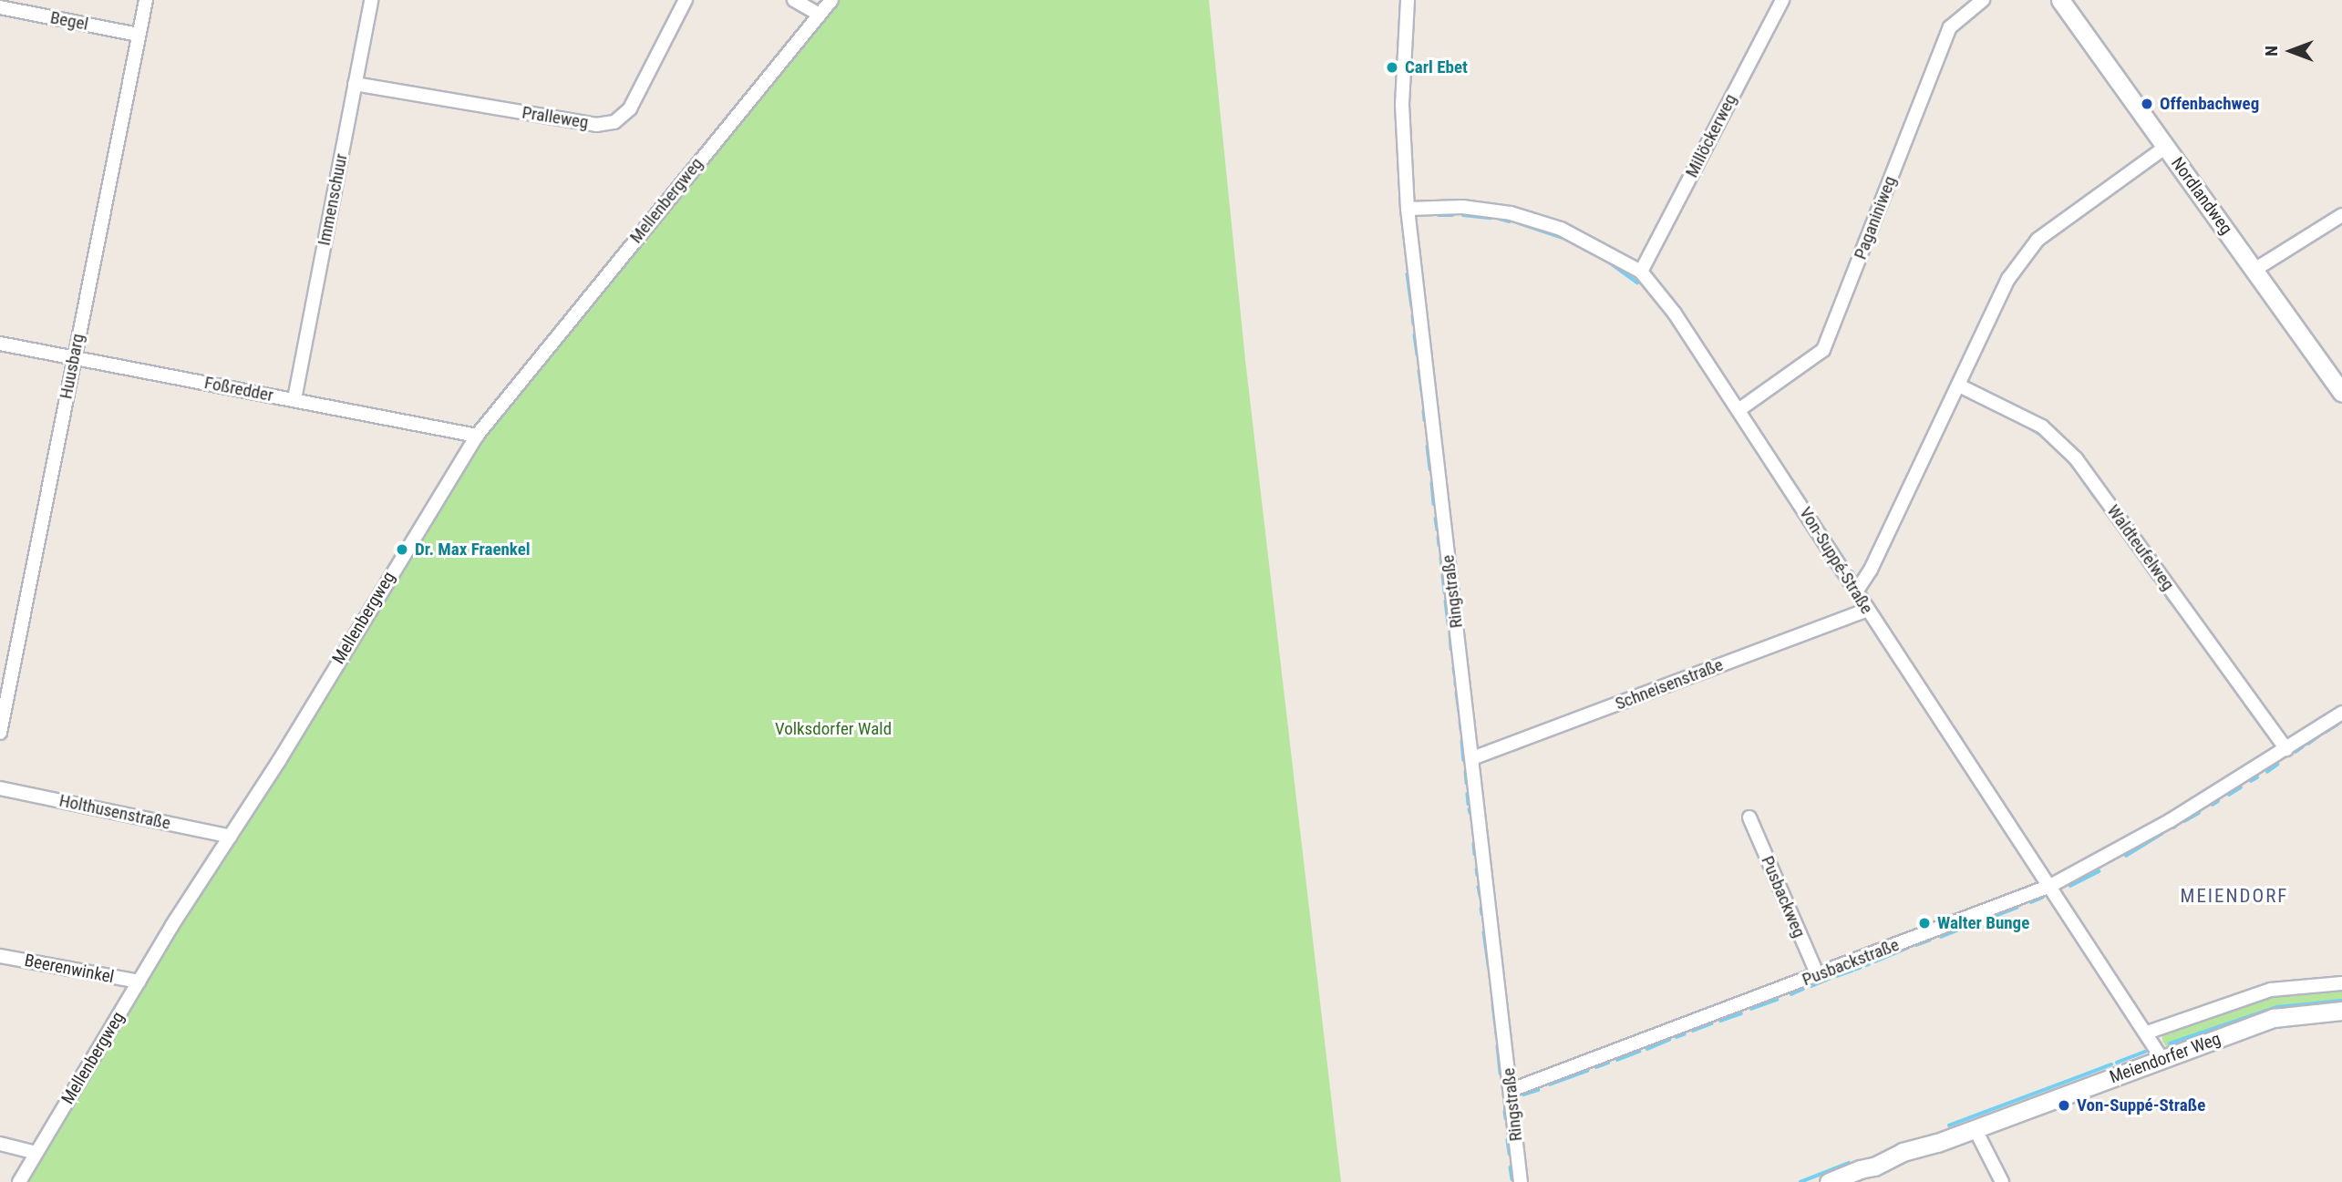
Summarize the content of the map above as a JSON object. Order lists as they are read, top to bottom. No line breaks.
{"streets":{"street":["Begel","Pralleweg","Millöckerweg","Nordlandweg","Immenschuur","Mellenbergweg","Paganiniweg","Huusbarg","Foßredder","Waldteufelweg","Von-Suppé-Straße","Ringstraße","Schneisenstraße","Holthusenstraße","Pusbackweg","Pusbackstraße","Beerenwinkel","Meiendorfer Weg"]},"crossings":[["Begel","Huusbarg"],["Pralleweg","Immenschuur"],["Millöckerweg","Von-Suppé-Straße"],["Immenschuur","Foßredder"],["Mellenbergweg","Foßredder"],["Mellenbergweg","Holthusenstraße"],["Mellenbergweg","Beerenwinkel"],["Paganiniweg","Von-Suppé-Straße"],["Huusbarg","Foßredder"],["Waldteufelweg","Pusbackstraße"],["Von-Suppé-Straße","Ringstraße"],["Von-Suppé-Straße","Schneisenstraße"],["Von-Suppé-Straße","Pusbackstraße"],["Von-Suppé-Straße","Meiendorfer Weg"],["Ringstraße","Schneisenstraße"],["Ringstraße","Pusbackstraße"],["Pusbackweg","Pusbackstraße"]],"districts":["MEIENDORF"],"parks":["Volksdorfer Wald"],"places":["Carl Ebet","Offenbachweg","Dr. Max Fraenkel","Walter Bunge","Von-Suppé-Straße"],"north":"left"}
